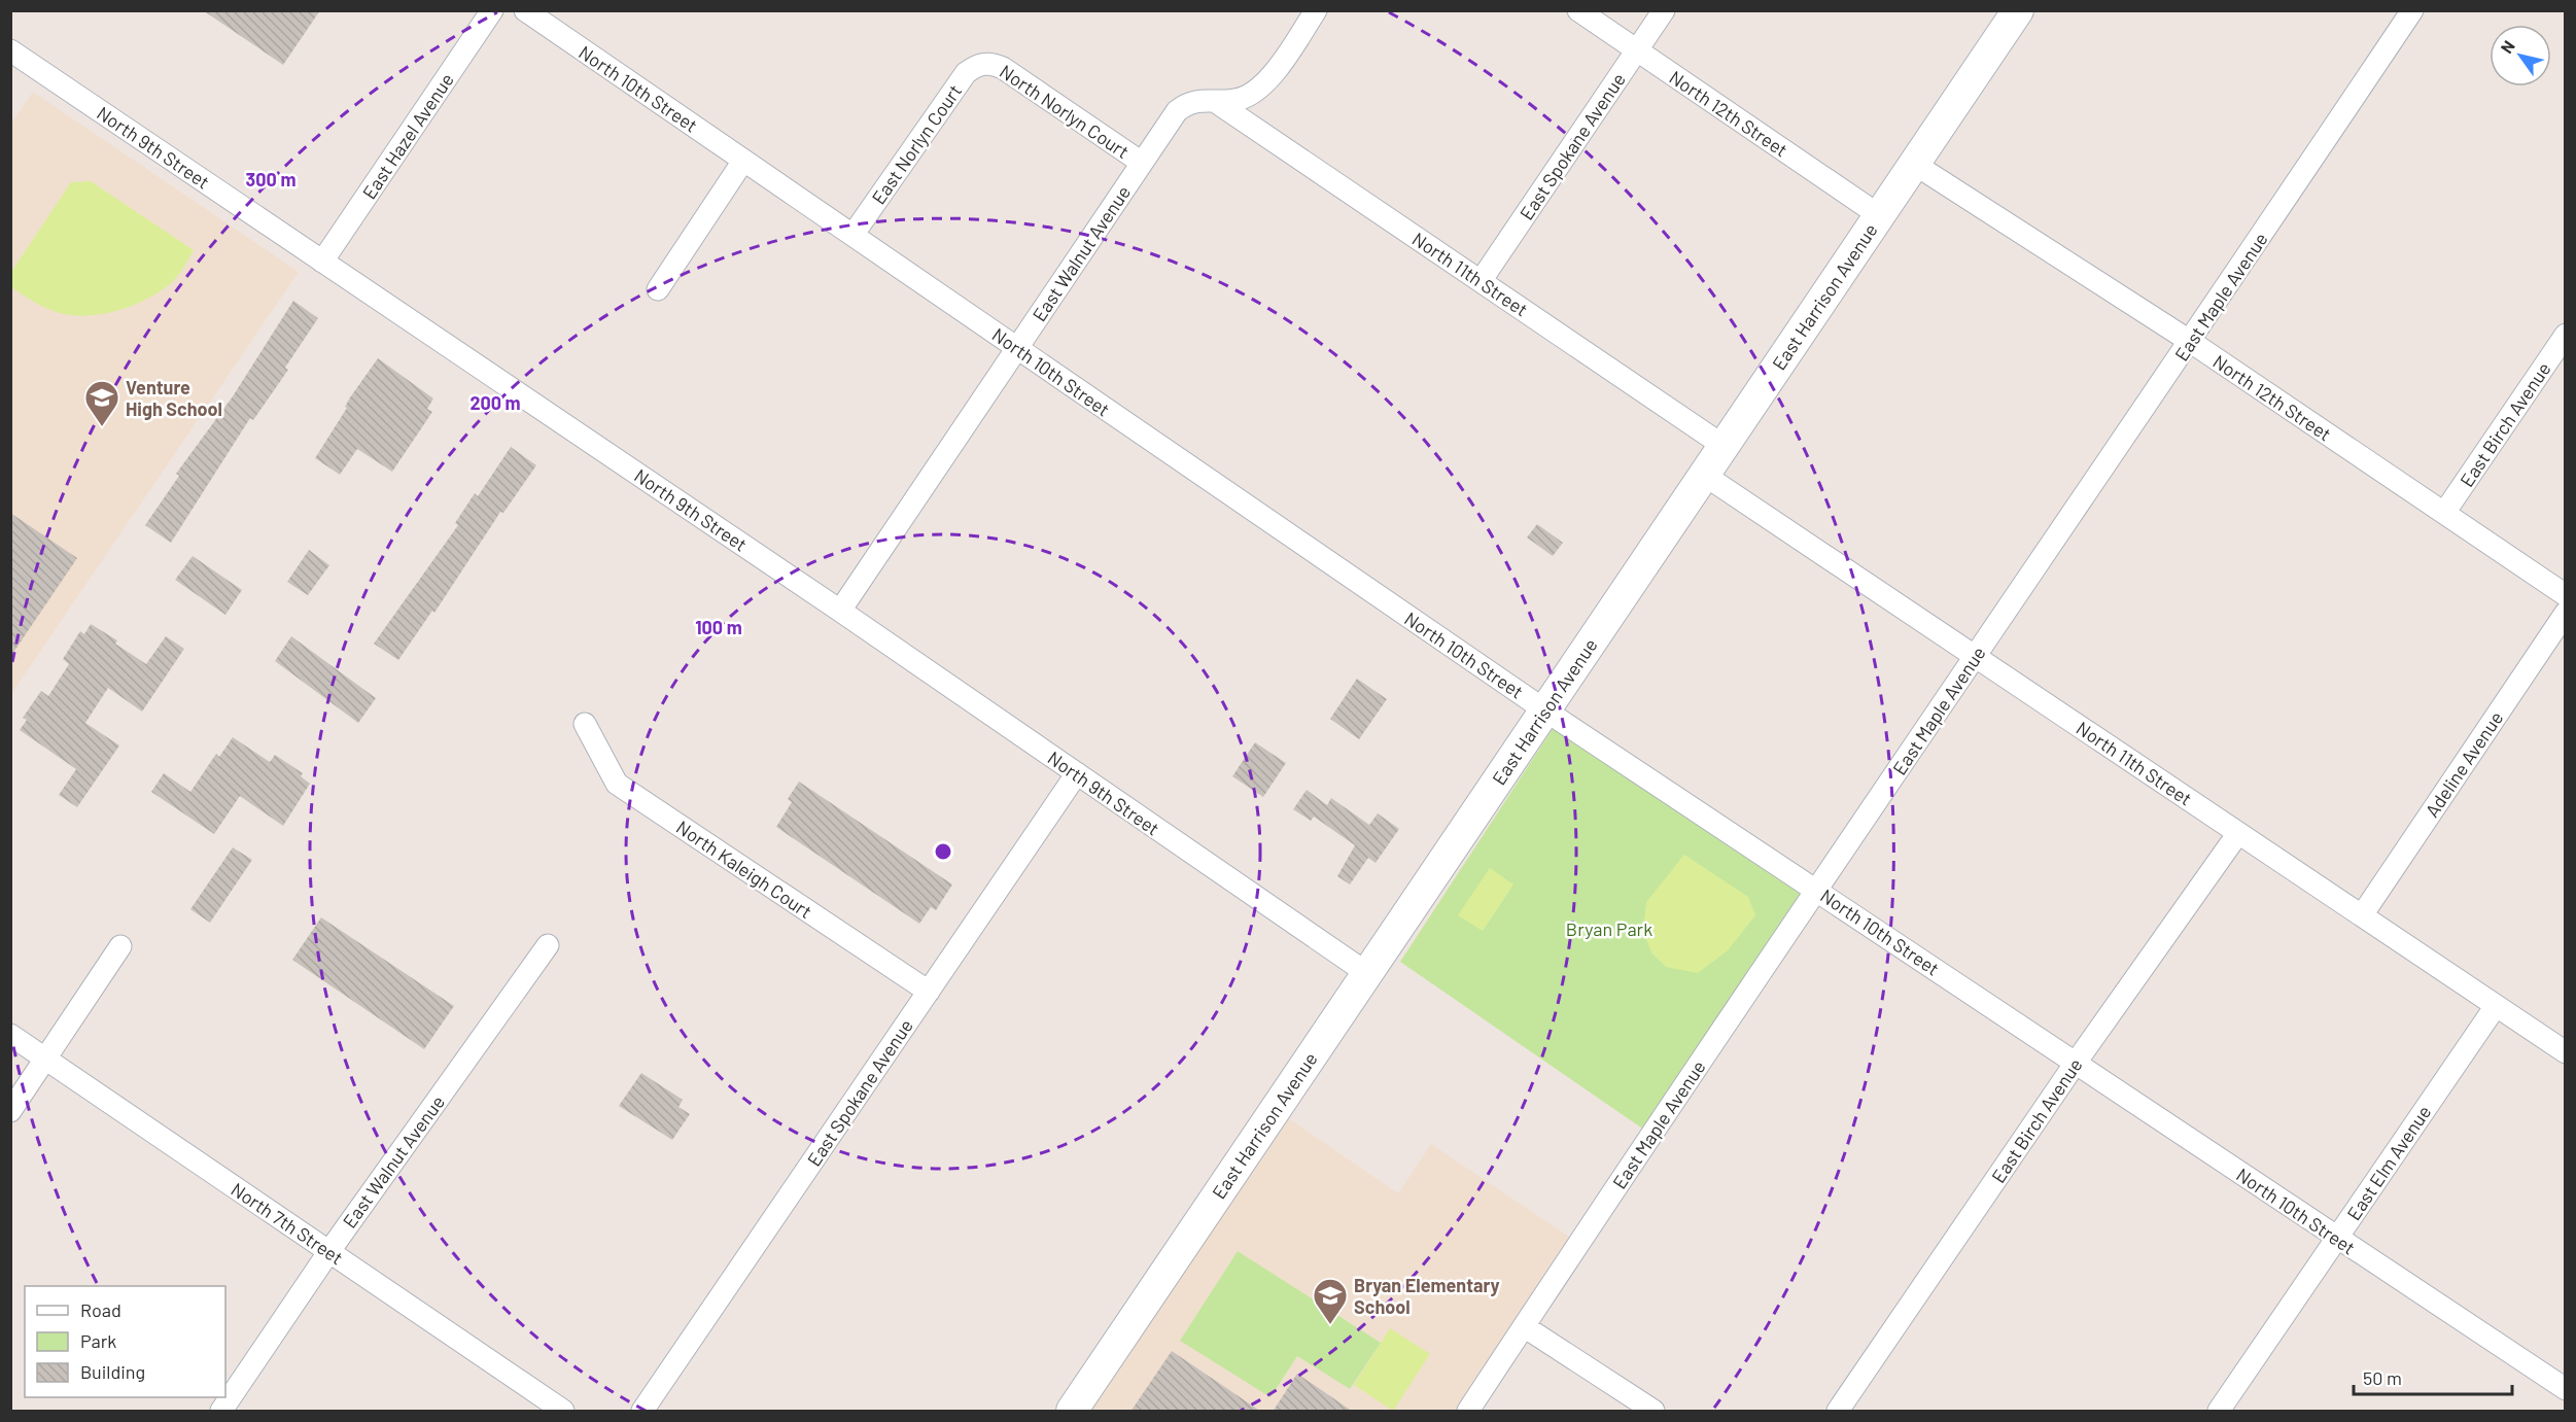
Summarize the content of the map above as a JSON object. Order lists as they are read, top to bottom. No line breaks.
{"streets":{"street":["North 10th Street","North Norlyn Court","North 12th Street","East Hazel Avenue","East Norlyn Court","East Spokane Avenue","North 9th Street","East Walnut Avenue","North 11th Street","East Harrison Avenue","East Maple Avenue","East Birch Avenue","Adeline Avenue","North Kaleigh Court","East Elm Avenue","North 7th Street"]},"crossings":[["North 10th Street","East Norlyn Court"],["North 10th Street","East Walnut Avenue"],["North 10th Street","East Harrison Avenue"],["North 10th Street","East Maple Avenue"],["North 10th Street","East Birch Avenue"],["North 10th Street","East Elm Avenue"],["North Norlyn Court","East Norlyn Court"],["North Norlyn Court","East Walnut Avenue"],["North 12th Street","East Spokane Avenue"],["North 12th Street","East Harrison Avenue"],["North 12th Street","East Maple Avenue"],["North 12th Street","East Birch Avenue"],["East Hazel Avenue","North 9th Street"],["East Spokane Avenue","North 9th Street"],["East Spokane Avenue","North 11th Street"],["East Spokane Avenue","North Kaleigh Court"],["North 9th Street","East Walnut Avenue"],["North 9th Street","East Harrison Avenue"],["East Walnut Avenue","North 11th Street"],["East Walnut Avenue","North 7th Street"],["North 11th Street","East Harrison Avenue"],["North 11th Street","East Maple Avenue"],["North 11th Street","East Birch Avenue"],["North 11th Street","Adeline Avenue"],["North 11th Street","East Elm Avenue"]],"parks":["Bryan Park"],"places":{"school or university":["Venture High School","Bryan Elementary School"]},"legend":["Road","Park","Building"],"scale_bar":"50 m","north":"top left","rings":["300 m","200 m","100 m"]}
